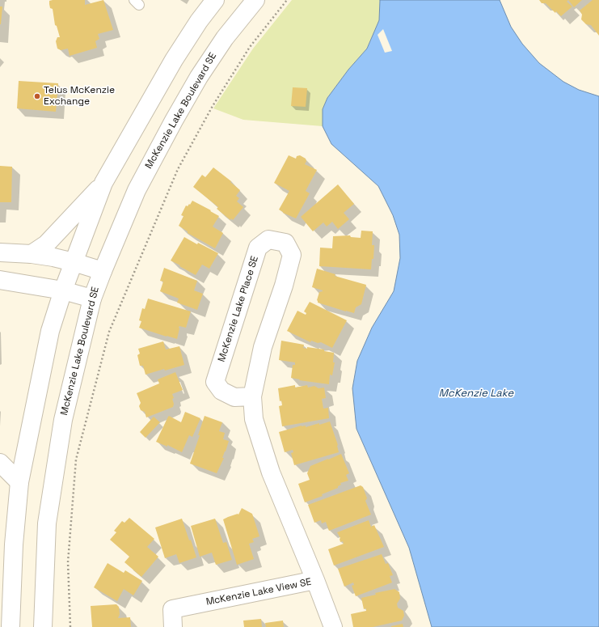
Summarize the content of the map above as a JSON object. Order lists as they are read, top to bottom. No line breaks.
{"streets":{"main road":["McKenzie Lake Boulevard SE","McKenzie Lake Place SE","McKenzie Lake View SE"]},"crossings":[["McKenzie Lake Place SE","McKenzie Lake View SE"]],"water":["McKenzie Lake"],"places":["Telus McKenzie Exchange"]}
